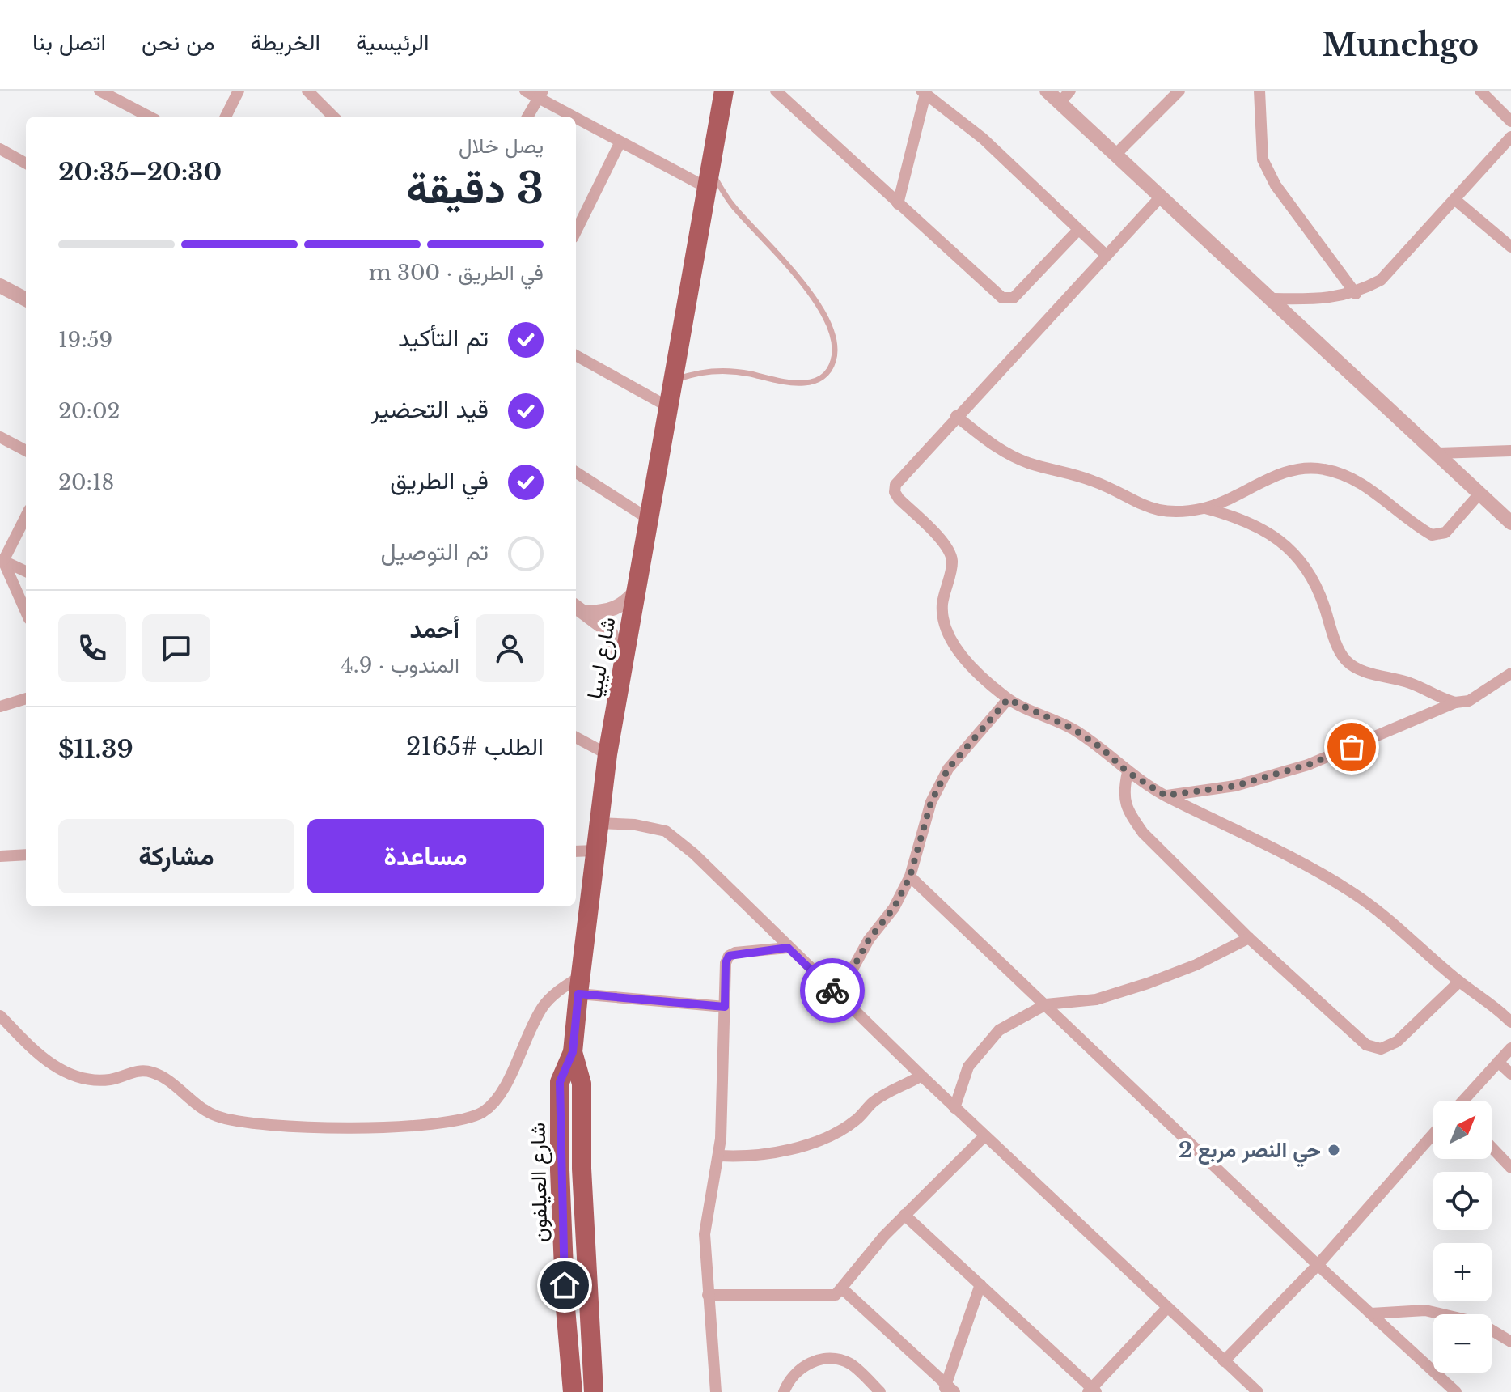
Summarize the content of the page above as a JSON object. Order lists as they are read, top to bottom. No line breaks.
{"streets":{"highway":["شارع ليبيا","شارع العيلفون"]},"crossings":[["شارع ليبيا","شارع العيلفون"]],"places":["حي النصر مربع 2"],"north":"top right","page":{"header":"Munchgo","nav":["الرئيسية","الخريطة","من نحن","اتصل بنا"],"heading":["3 دقيقة","يصل خلال","20:30–20:35"],"panel":["أحمد","المندوب · 4.9","الطلب #2165","$11.39"],"bar":"في الطريق · 300 m","list":[["تم التأكيد","19:59"],["قيد التحضير","20:02"],["في الطريق","20:18"],"تم التوصيل"],"buttons":["مساعدة","مشاركة"],"map_buttons":["+","−"]}}
